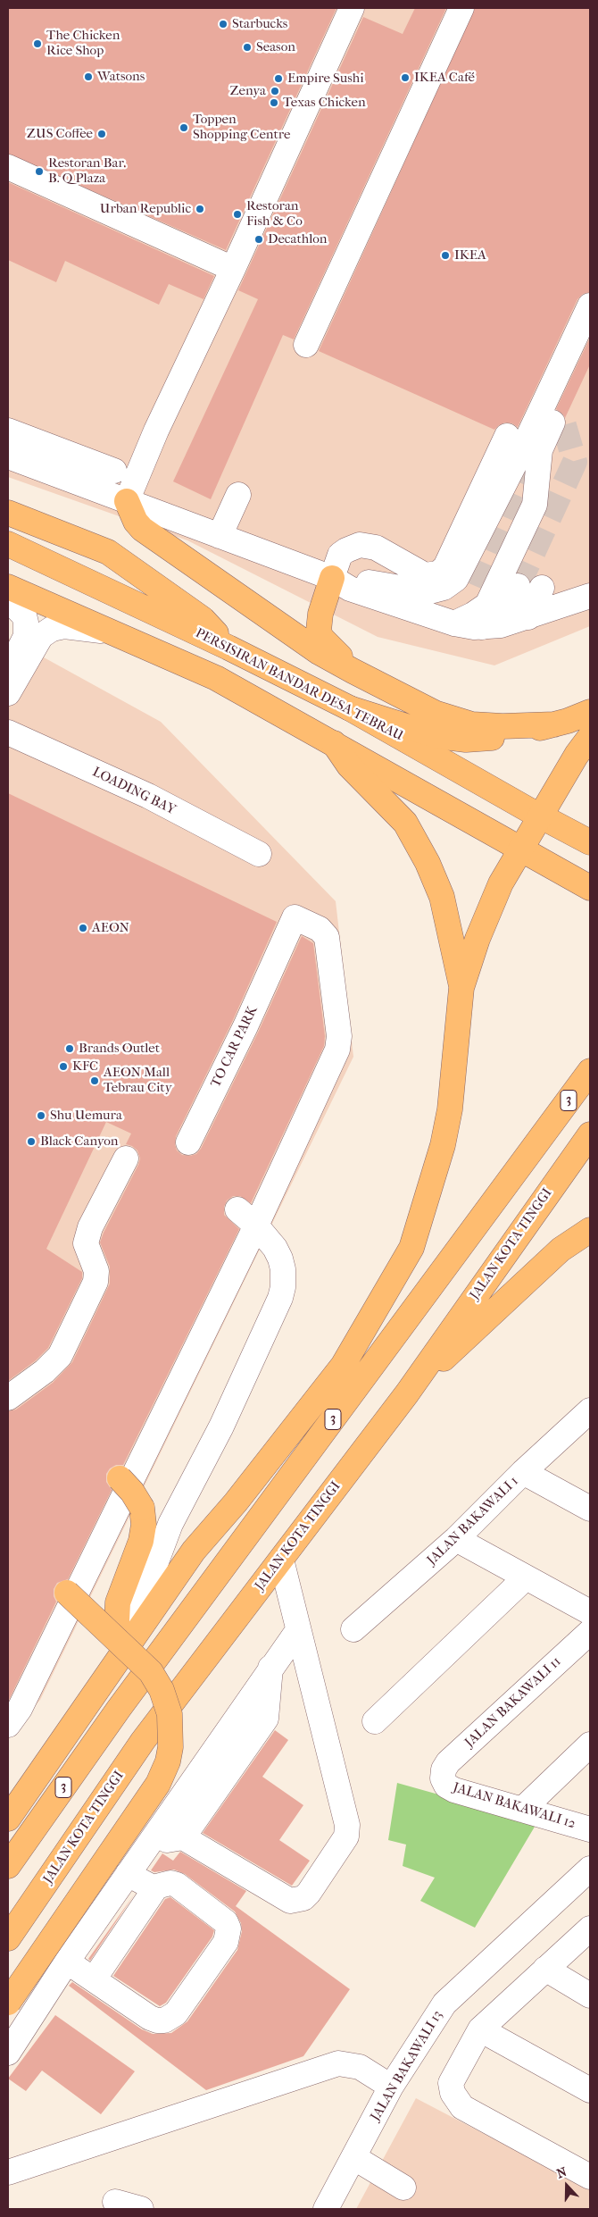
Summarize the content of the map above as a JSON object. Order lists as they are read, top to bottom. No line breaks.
{"streets":{"main road":["PERSISIRAN BANDAR DESA TEBRAU","3","JALAN KOTA TINGGI"],"street":["LOADING BAY","TO CAR PARK","JALAN BAKAWALI 1","JALAN BAKAWALI 11","JALAN BAKAWALI 12","JALAN BAKAWALI 13"]},"crossings":[["JALAN BAKAWALI 11","JALAN BAKAWALI 12"]],"places":["Starbucks","The Chicken Rice Shop","Season","Watsons","IKEA Café","Empire Sushi","Zenya","Texas Chicken","Toppen Shopping Centre","ZUS Coffee","Restoran Bar. B. Q Plaza","Urban Republic","Restoran Fish & Co","Decathlon","IKEA","AEON","Brands Outlet","KFC","AEON Mall Tebrau City","Shu Uemura","Black Canyon"],"north":"top"}
